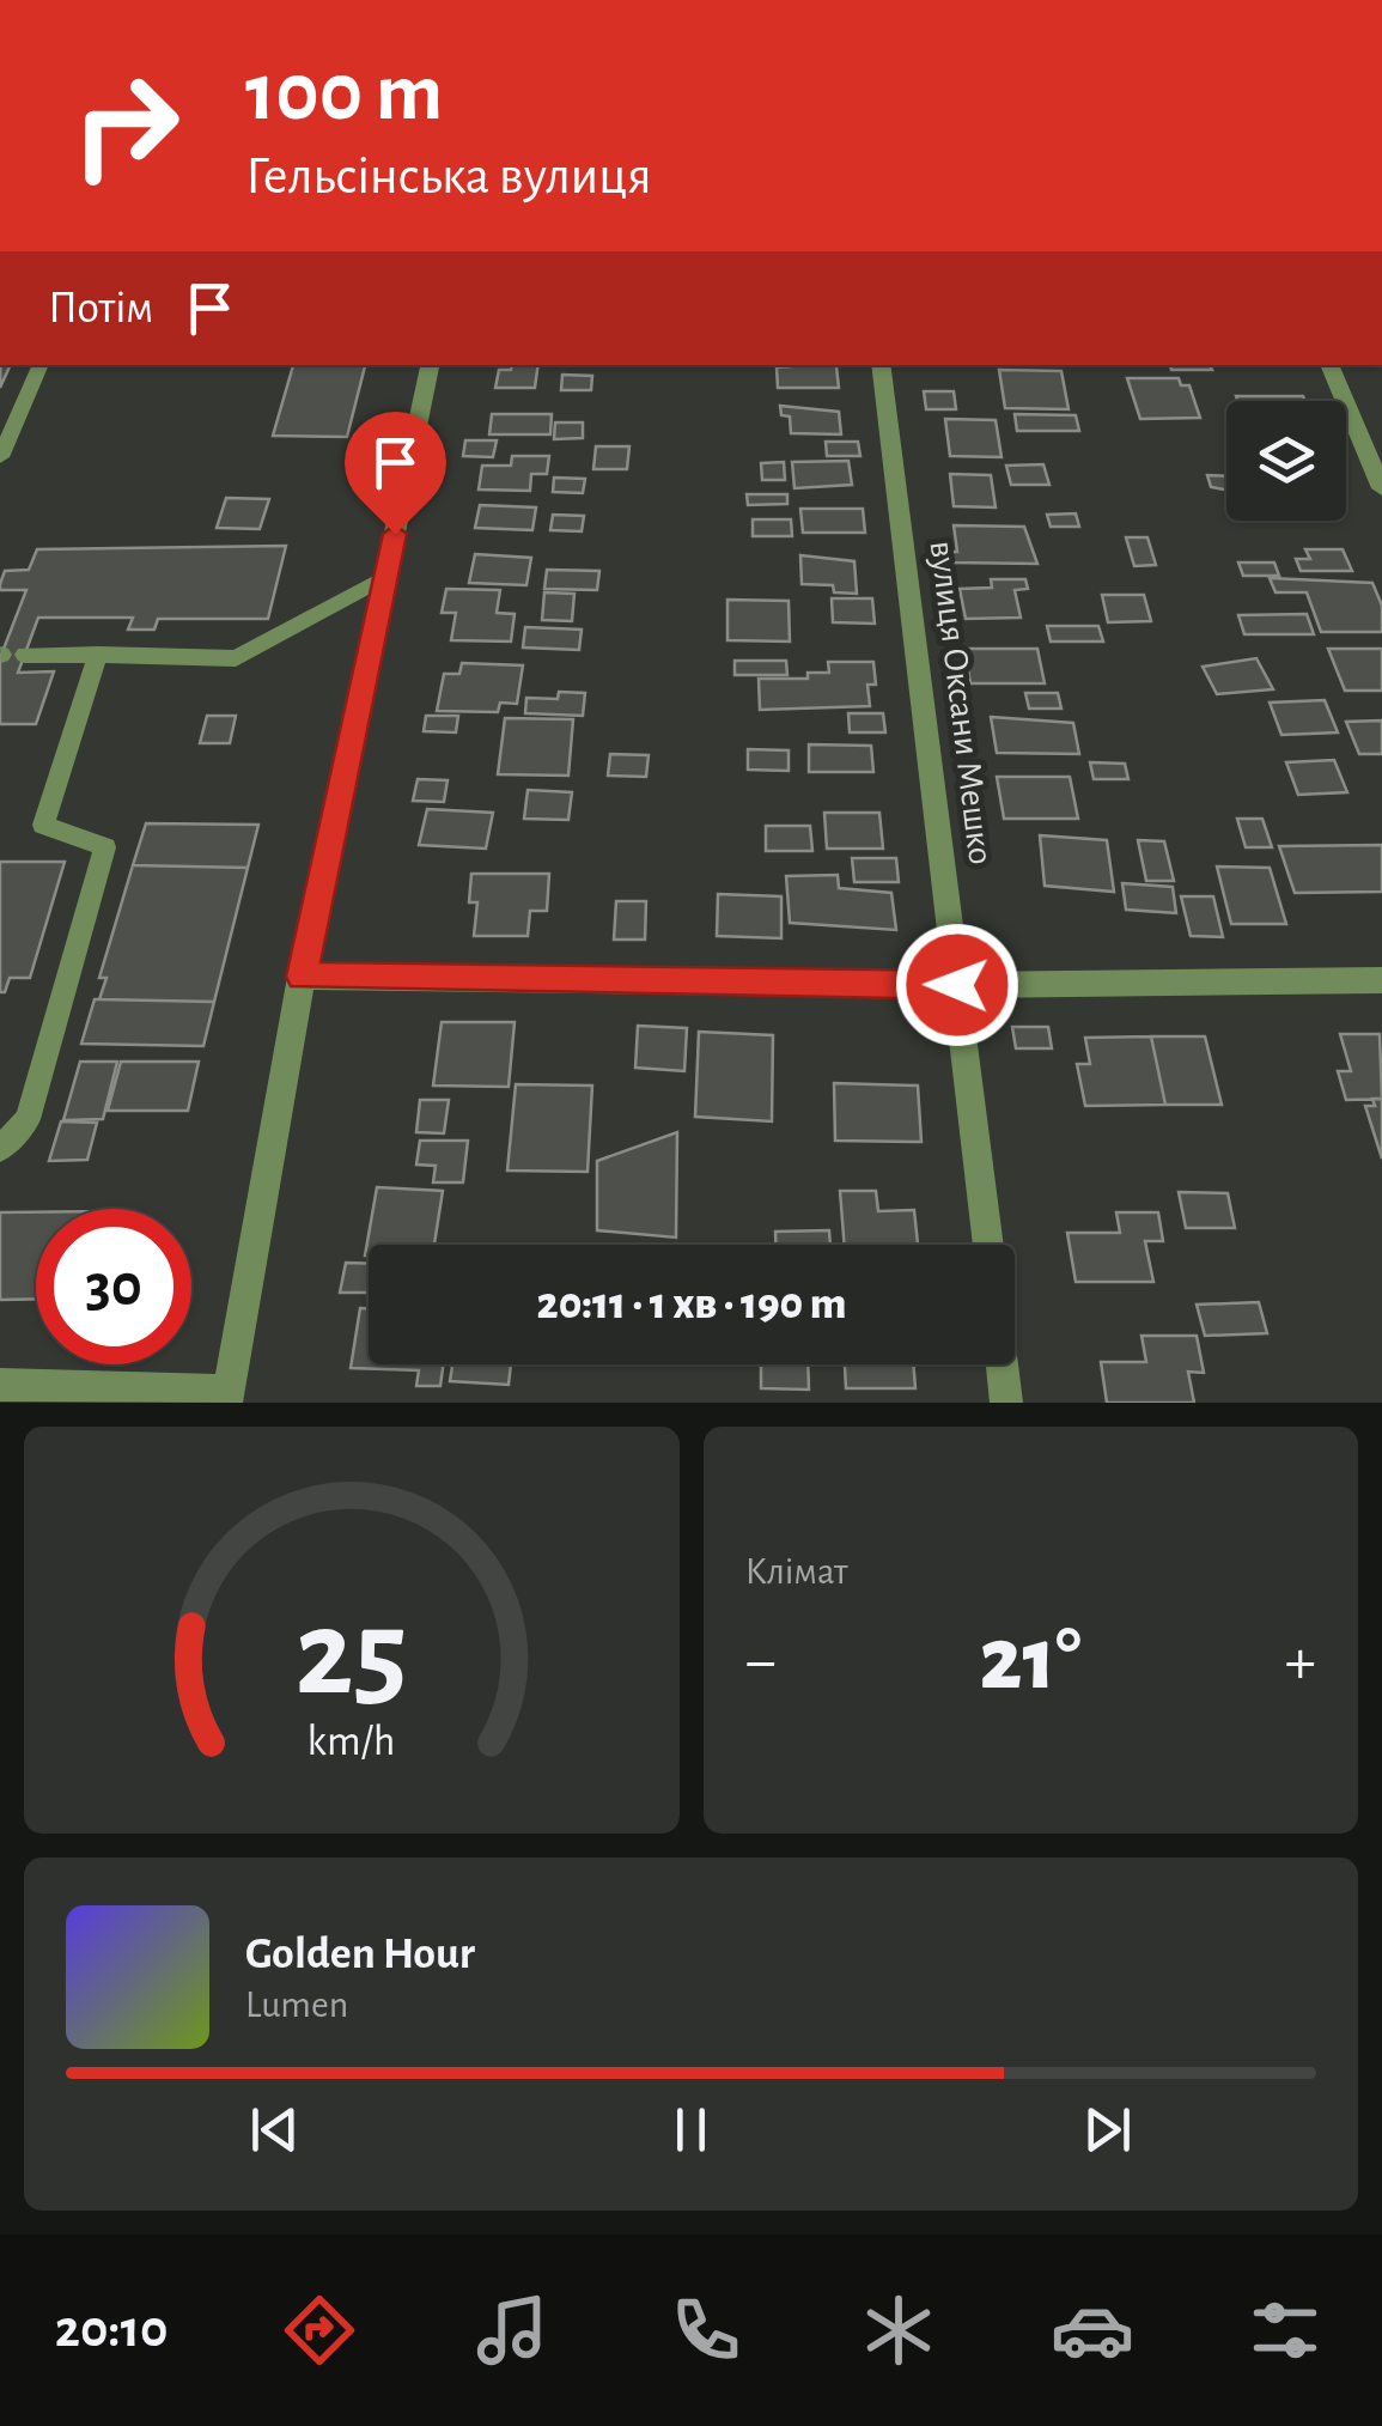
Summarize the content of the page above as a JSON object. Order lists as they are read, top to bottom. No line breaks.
{"streets":{"street":["вулиця Оксани Мешко"]},"page":{"turn":["100 m","Гельсінська вулиця"],"then":"Потім","limit":"30","trip":"20:11 · 1 хв · 190 m","tile":"Клімат","heat":["−","21°","+"],"song":["Golden Hour","Lumen"],"tabs":"20:10","gauge":["25","km/h"]}}
